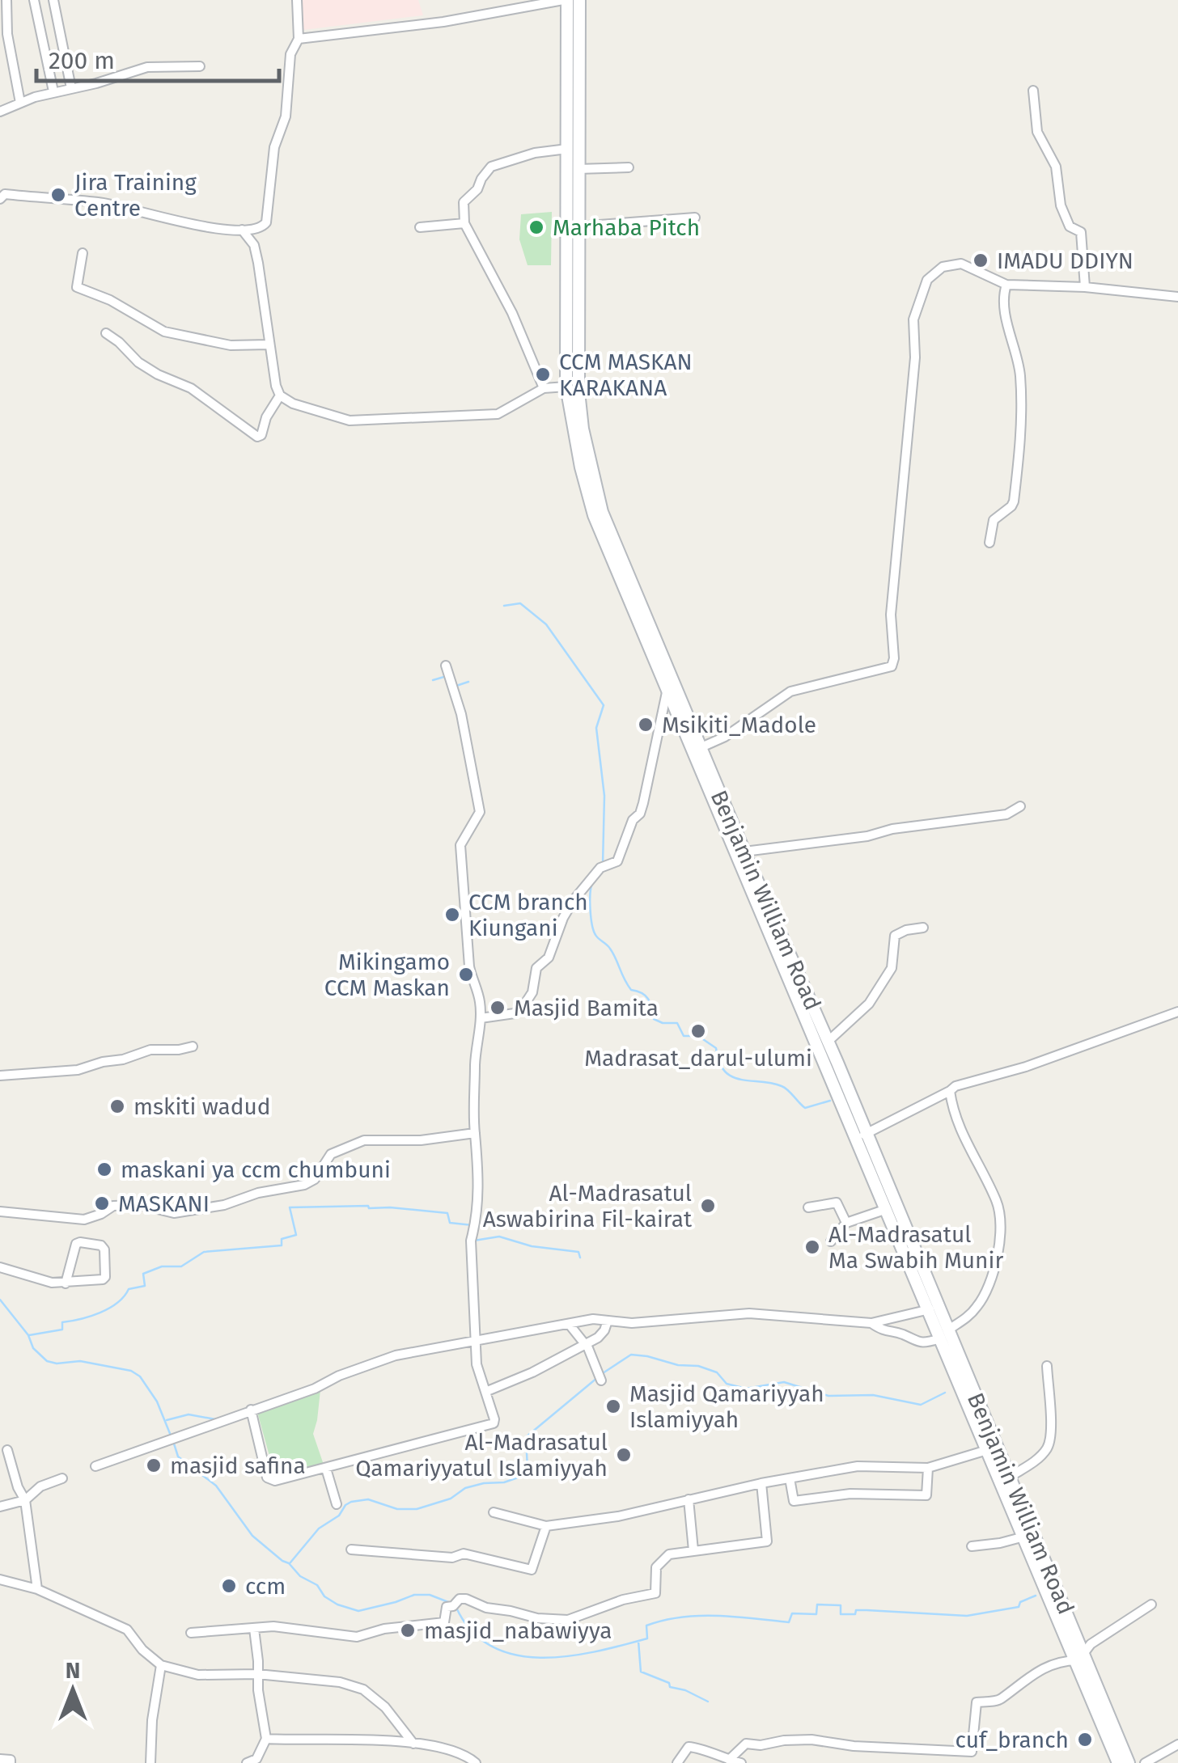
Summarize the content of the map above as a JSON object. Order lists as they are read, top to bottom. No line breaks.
{"streets":{"main road":["Benjamin William Road"]},"places":["Jira Training Centre","Marhaba Pitch","IMADU DDIYN","CCM MASKAN KARAKANA","Msikiti_Madole","CCM branch Kiungani","Mikingamo CCM Maskan","Masjid Bamita","Madrasat_darul-ulumi","mskiti wadud","maskani ya ccm chumbuni","MASKANI","Al-Madrasatul Aswabirina Fil-kairat","Al-Madrasatul Ma Swabih Munir","Masjid Qamariyyah Islamiyyah","Al-Madrasatul Qamariyyatul Islamiyyah","masjid safina","ccm","masjid_nabawiyya","cuf_branch"],"scale_bar":"200 m","north":"top"}
